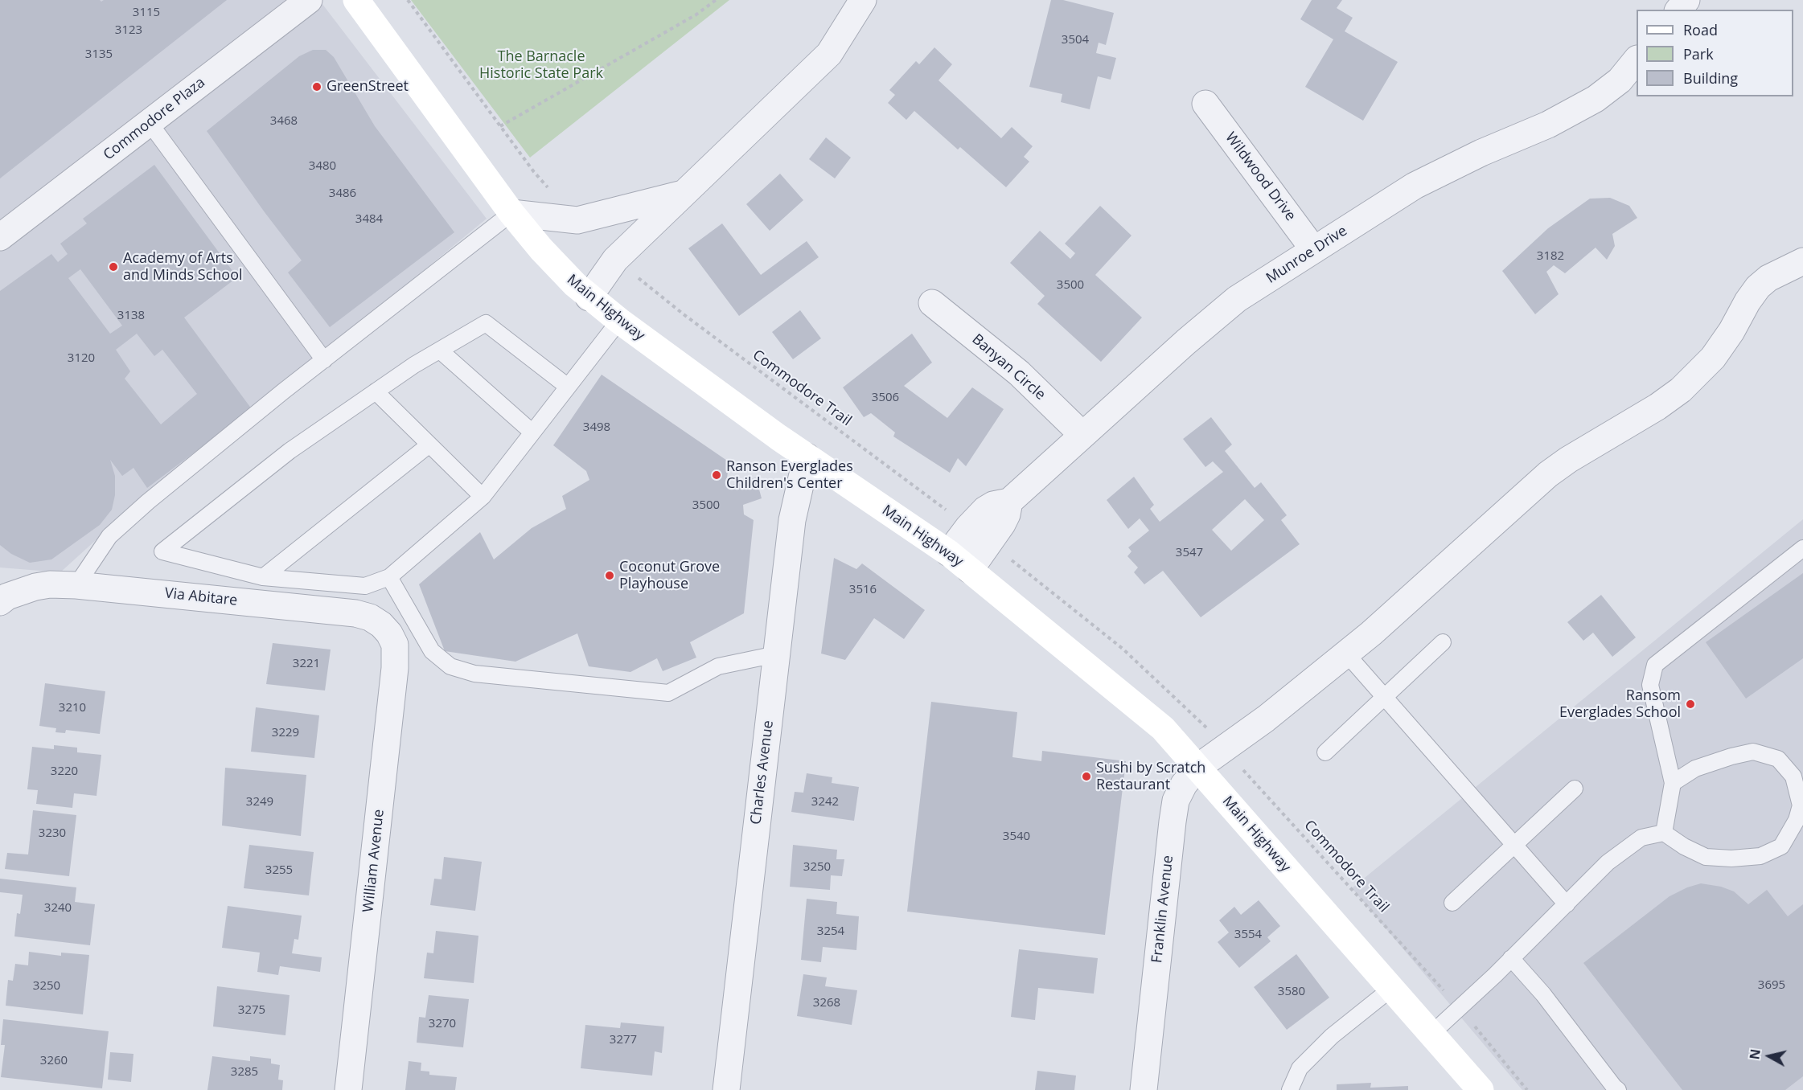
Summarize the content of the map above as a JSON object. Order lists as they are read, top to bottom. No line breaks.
{"streets":{"main road":["Main Highway"],"street":["Commodore Plaza","Wildwood Drive","Munroe Drive","Banyan Circle","Via Abitare","Charles Avenue","William Avenue","Franklin Avenue"],"path":["Commodore Trail"]},"crossings":[["Wildwood Drive","Munroe Drive"],["Munroe Drive","Main Highway"],["Munroe Drive","Banyan Circle"],["Main Highway","Charles Avenue"],["Main Highway","Franklin Avenue"],["Commodore Trail","Franklin Avenue"],["Via Abitare","William Avenue"]],"parks":["The Barnacle Historic State Park"],"places":["GreenStreet","Academy of Arts and Minds School","Ranson Everglades Children's Center","Coconut Grove Playhouse","Ransom Everglades School","Sushi by Scratch Restaurant"],"house_numbers":["3115","3123","3504","3135","3468","3480","3486","3484","3182","3500","3138","3120","3506","3498","3500","3547","3516","3221","3210","3229","3220","3249","3242","3230","3540","3250","3255","3240","3254","3554","3695","3250","3580","3268","3275","3270","3277","3260","3285"],"legend":["Road","Park","Building"],"north":"left"}
